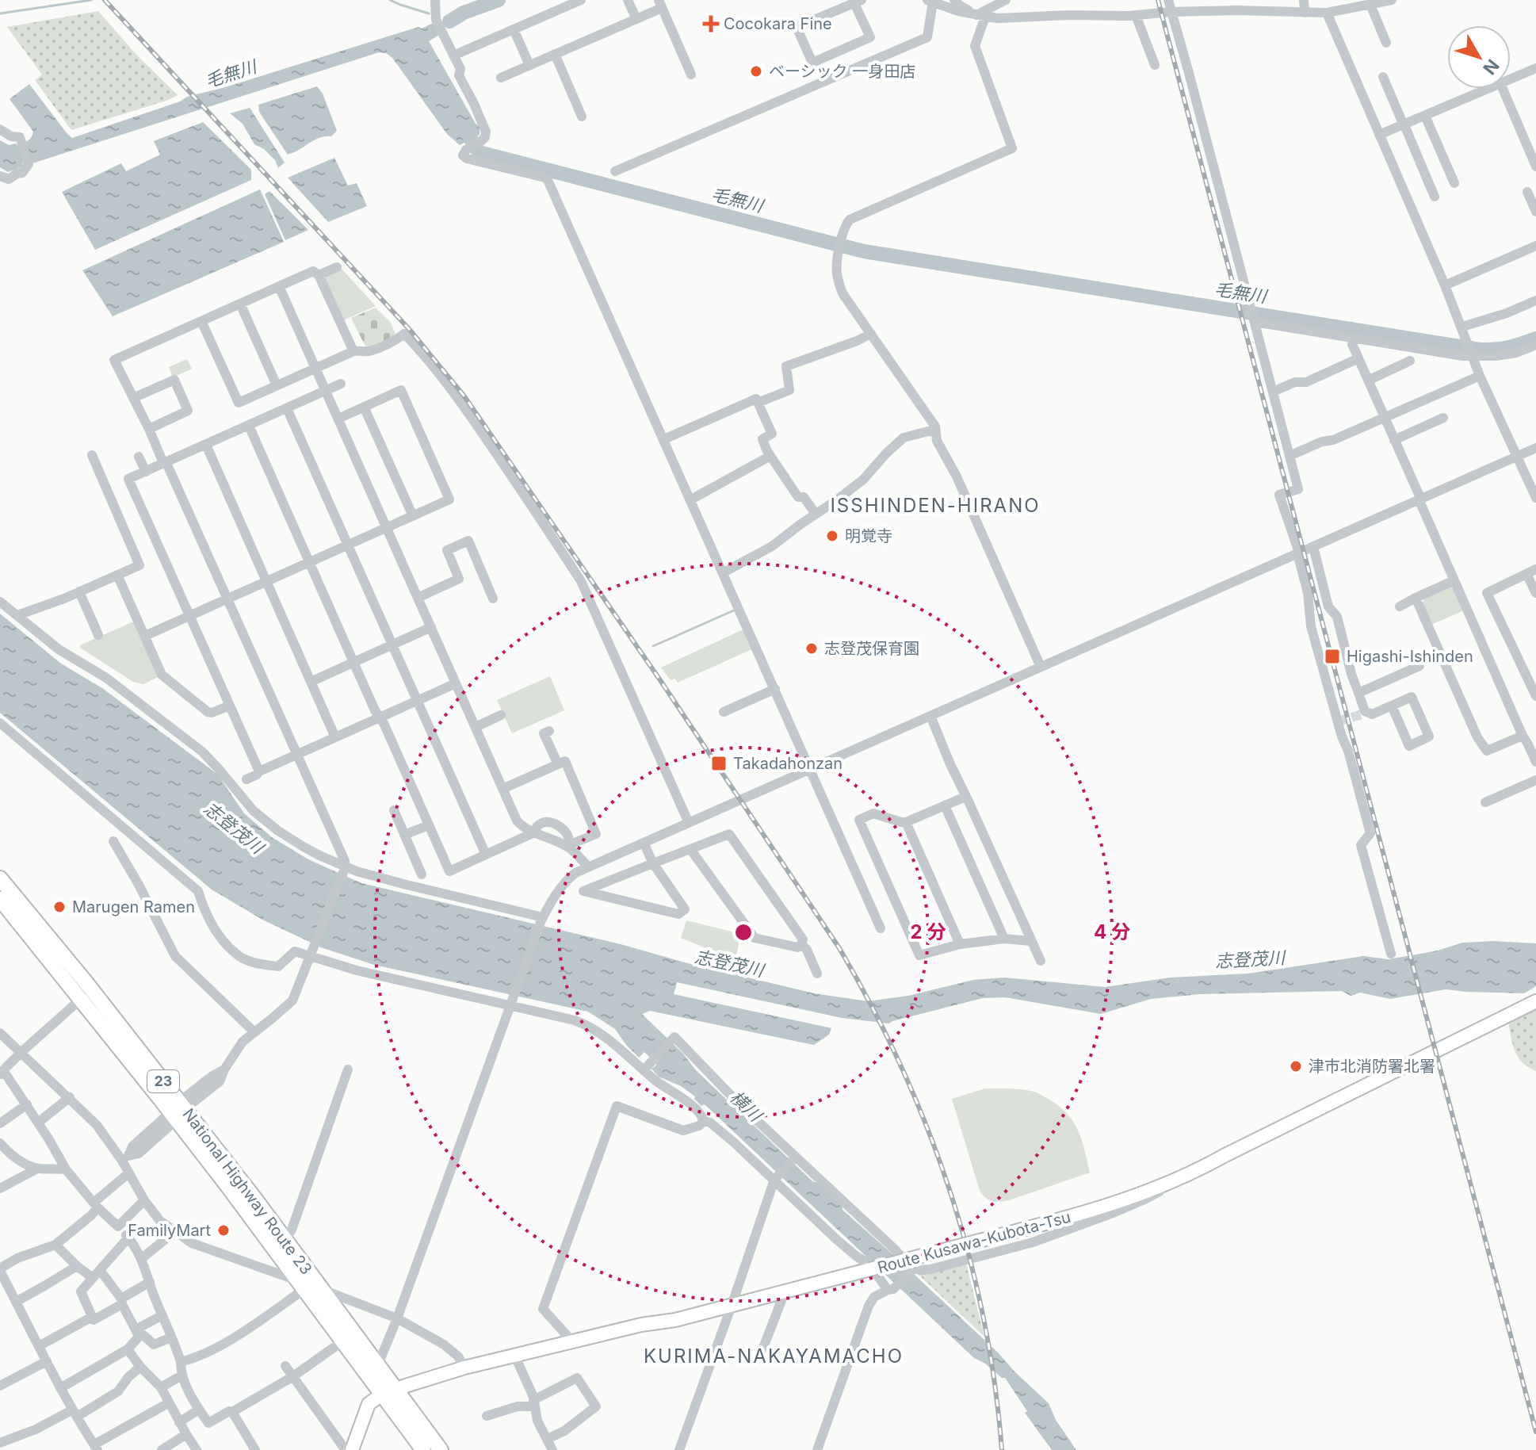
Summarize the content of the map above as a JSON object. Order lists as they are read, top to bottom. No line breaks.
{"streets":{"highway":["23","National Highway Route 23"],"main road":["Route Kusawa-Kubota-Tsu"]},"crossings":[["National Highway Route 23","Route Kusawa-Kubota-Tsu"]],"districts":["ISSHINDEN-HIRANO","KURIMA-NAKAYAMACHO"],"water":["毛無川","志登茂川","横川"],"places":{"health":["Cocokara Fine"],"other":["ベーシック 一身田店","明覚寺","志登茂保育園","Marugen Ramen","津市北消防署北署","FamilyMart"],"transit":["Higashi-Ishinden","Takadahonzan"]},"north":"bottom right","rings":["2 分","4 分"]}
